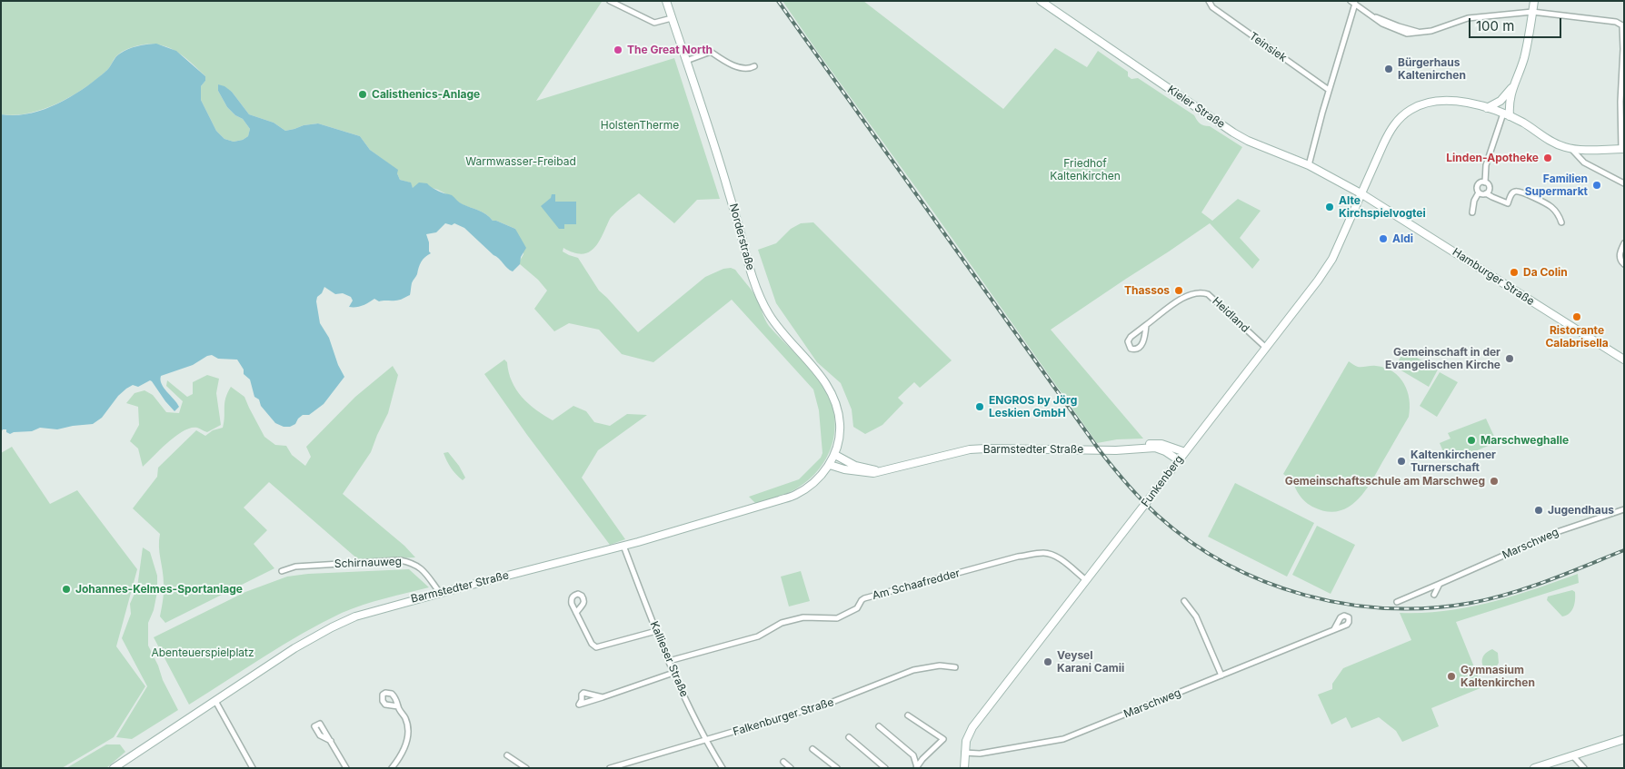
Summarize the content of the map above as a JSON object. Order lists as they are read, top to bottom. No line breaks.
{"streets":{"main road":["Kieler Straße","Norderstraße","Hamburger Straße","Barmstedter Straße","Funkenberg"],"street":["Teinsiek","Heidland","Marschweg","Schirnauweg","Am Schaafredder","Kallieser Straße","Falkenburger Straße"]},"crossings":[["Kieler Straße","Hamburger Straße"],["Kieler Straße","Funkenberg"],["Norderstraße","Barmstedter Straße"],["Hamburger Straße","Funkenberg"],["Heidland","Funkenberg"],["Barmstedter Straße","Funkenberg"],["Barmstedter Straße","Schirnauweg"],["Barmstedter Straße","Kallieser Straße"],["Funkenberg","Marschweg"],["Funkenberg","Am Schaafredder"],["Am Schaafredder","Kallieser Straße"],["Kallieser Straße","Falkenburger Straße"]],"parks":["HolstenTherme","Warmwasser-Freibad","Friedhof Kaltenkirchen","Abenteuerspielplatz"],"places":["The Great North","Bürgerhaus Kaltenirchen","Calisthenics-Anlage","Linden-Apotheke","Familien Supermarkt","Alte Kirchspielvogtei","Aldi","Da Colin","Thassos","Ristorante Calabrisella","Gemeinschaft in der Evangelischen Kirche","ENGROS by Jörg Leskien GmbH","Marschweghalle","Kaltenkirchener Turnerschaft","Gemeinschaftsschule am Marschweg","Jugendhaus","Johannes-Kelmes-Sportanlage","Veysel Karani Camii","Gymnasium Kaltenkirchen"],"scale_bar":"100 m"}
